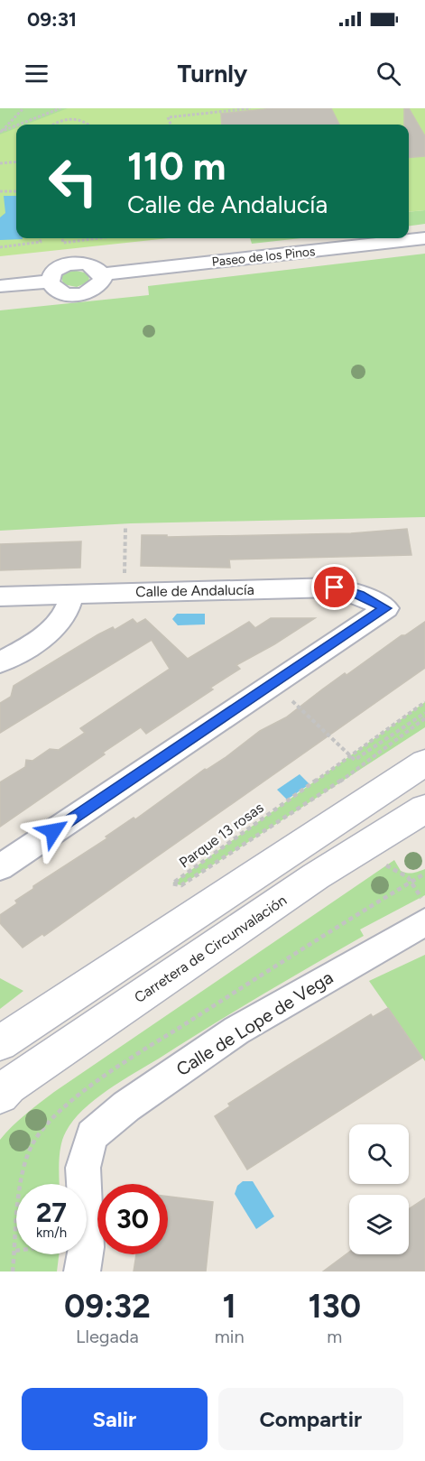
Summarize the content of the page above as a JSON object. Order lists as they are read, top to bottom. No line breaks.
{"streets":{"main road":["Carretera de Circunvalación"],"street":["Paseo de los Pinos","Calle de Andalucía","Calle de Lope de Vega"],"path":["Parque 13 rosas"]},"page":{"status":"09:31","header":"Turnly","turn":["110 m","Calle de Andalucía"],"speed":"27 km/h","limit":"30","eta":["09:32","Llegada","1","min","130","m"],"buttons":["Salir","Compartir"]}}
